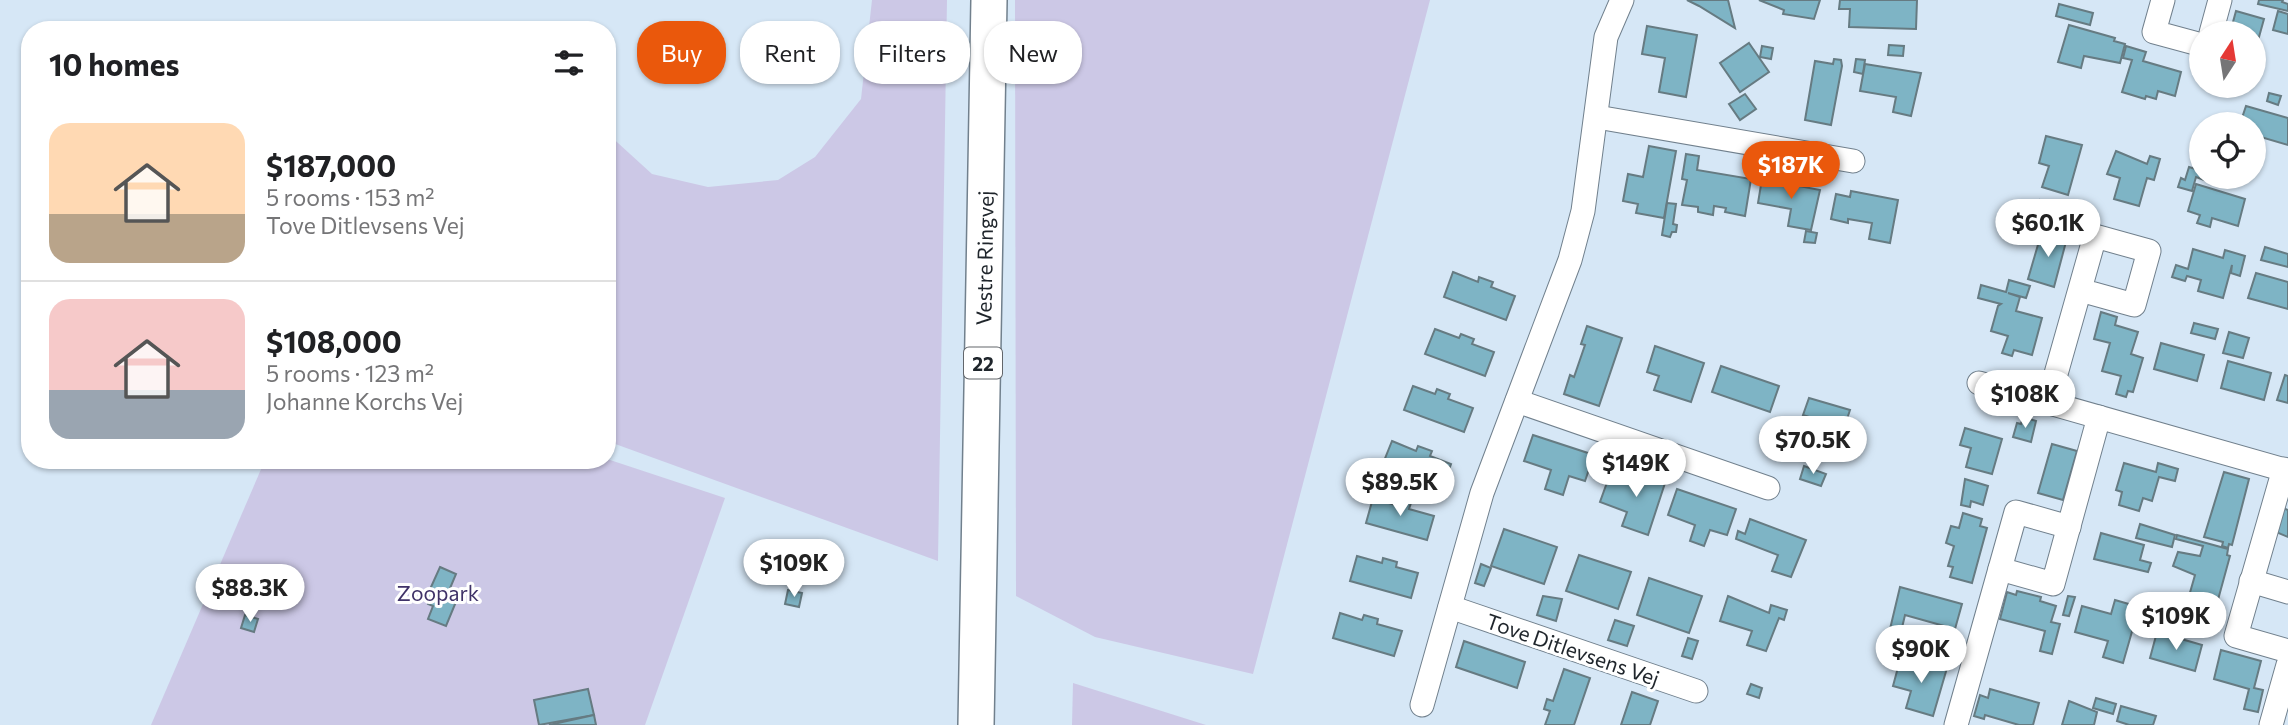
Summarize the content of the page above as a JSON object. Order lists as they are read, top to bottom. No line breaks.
{"streets":{"main road":["Vestre Ringvej","22"],"street":["Tove Ditlevsens Vej"]},"parks":["Zoopark"],"north":"top","page":{"chip":["Buy","Rent","Filters","New"],"heading":"10 homes","list":[{"name":"$187,000","note":"5 rooms · 153 m² · Tove Ditlevsens Vej"},{"name":"$108,000","note":"5 rooms · 123 m² · Johanne Korchs Vej"}],"price":["$187K","$60.1K","$108K","$70.5K","$149K","$89.5K","$109K","$88.3K","$109K","$90K"]}}
